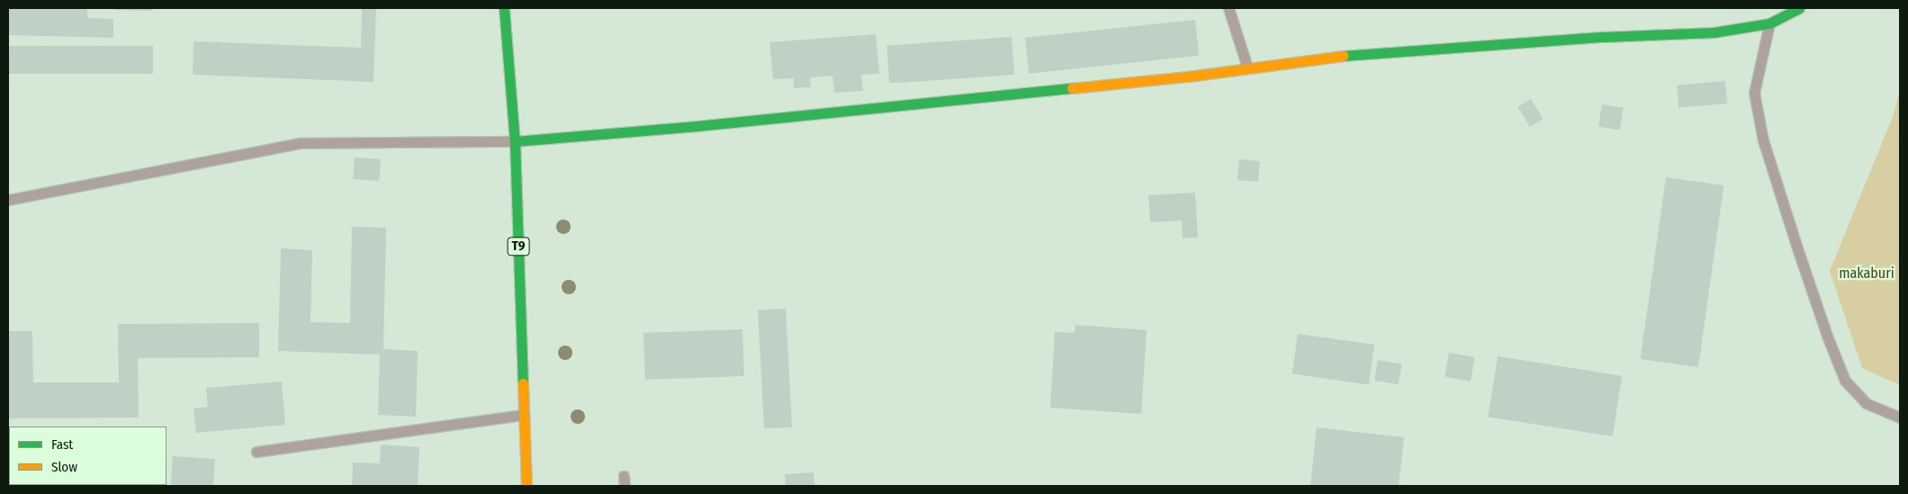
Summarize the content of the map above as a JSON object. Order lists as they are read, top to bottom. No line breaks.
{"streets":{"main road":["T9"]},"parks":["makaburi"],"legend":["Fast","Slow"]}
